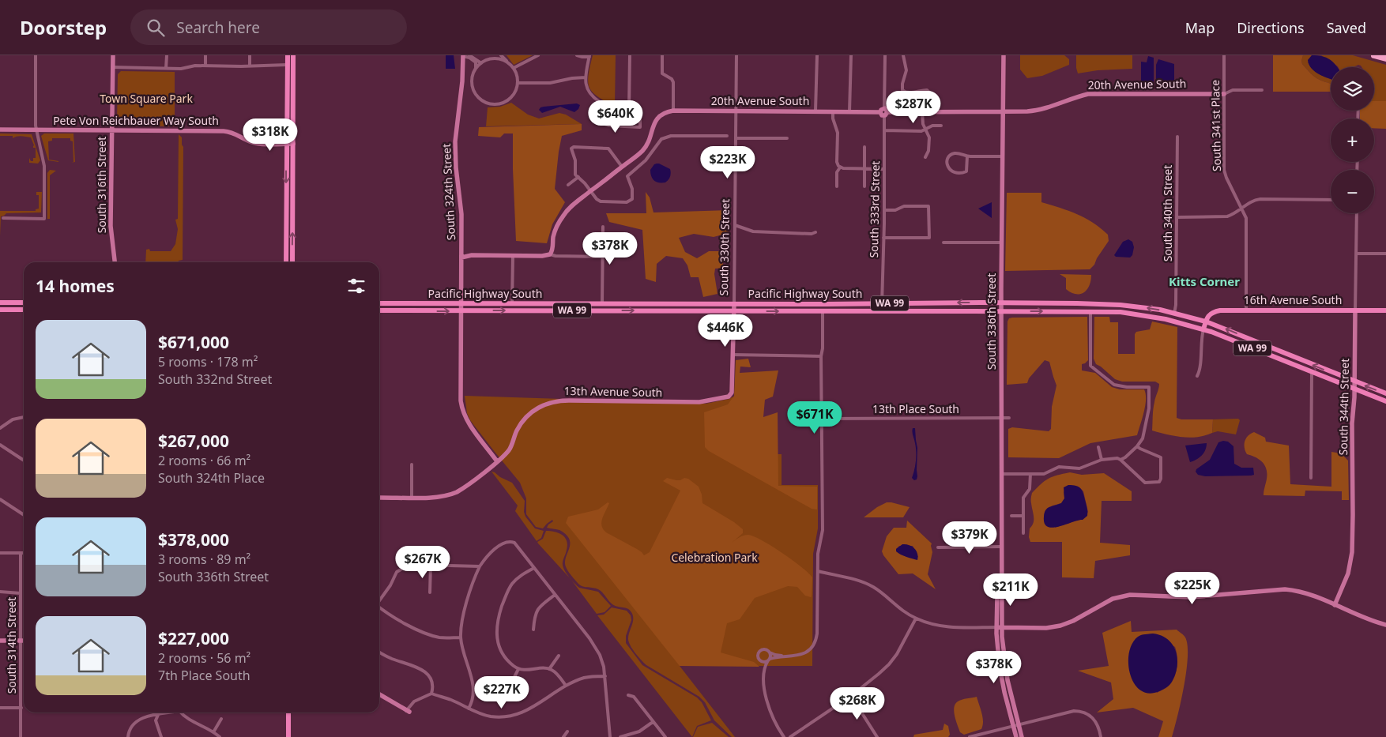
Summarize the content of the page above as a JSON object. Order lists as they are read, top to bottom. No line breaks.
{"streets":{"main road":["Pacific Highway South","16th Avenue South","WA 99"],"street":["20th Avenue South","Pete Von Reichbauer Way South","South 341st Place","South 316th Street","South 324th Street","South 333rd Street","South 340th Street","South 330th Street","South 336th Street","13th Avenue South","South 344th Street","13th Place South","South 314th Street"]},"crossings":[["20th Avenue South","South 341st Place"],["20th Avenue South","South 333rd Street"],["20th Avenue South","South 330th Street"],["20th Avenue South","South 336th Street"],["Pete Von Reichbauer Way South","South 316th Street"],["South 341st Place","16th Avenue South"],["South 324th Street","Pacific Highway South"],["South 324th Street","13th Avenue South"],["South 333rd Street","Pacific Highway South"],["South 340th Street","Pacific Highway South"],["South 330th Street","Pacific Highway South"],["South 330th Street","13th Avenue South"],["Pacific Highway South","16th Avenue South"],["Pacific Highway South","South 336th Street"],["Pacific Highway South","South 344th Street"],["16th Avenue South","South 344th Street"],["South 336th Street","13th Place South"]],"districts":["Kitts Corner"],"parks":["Town Square Park","Celebration Park"],"page":{"header":"Doorstep","search":"Search here","nav":["Map","Directions","Saved"],"map_buttons":["+","−"],"price":["$287K","$640K","$318K","$223K","$378K","$446K","$671K","$379K","$267K","$225K","$211K","$378K","$227K","$268K"],"heading":"14 homes","list":[{"name":"$671,000","note":"5 rooms · 178 m² · South 332nd Street"},{"name":"$267,000","note":"2 rooms · 66 m² · South 324th Place"},{"name":"$378,000","note":"3 rooms · 89 m² · South 336th Street"},{"name":"$227,000","note":"2 rooms · 56 m² · 7th Place South"}]}}
